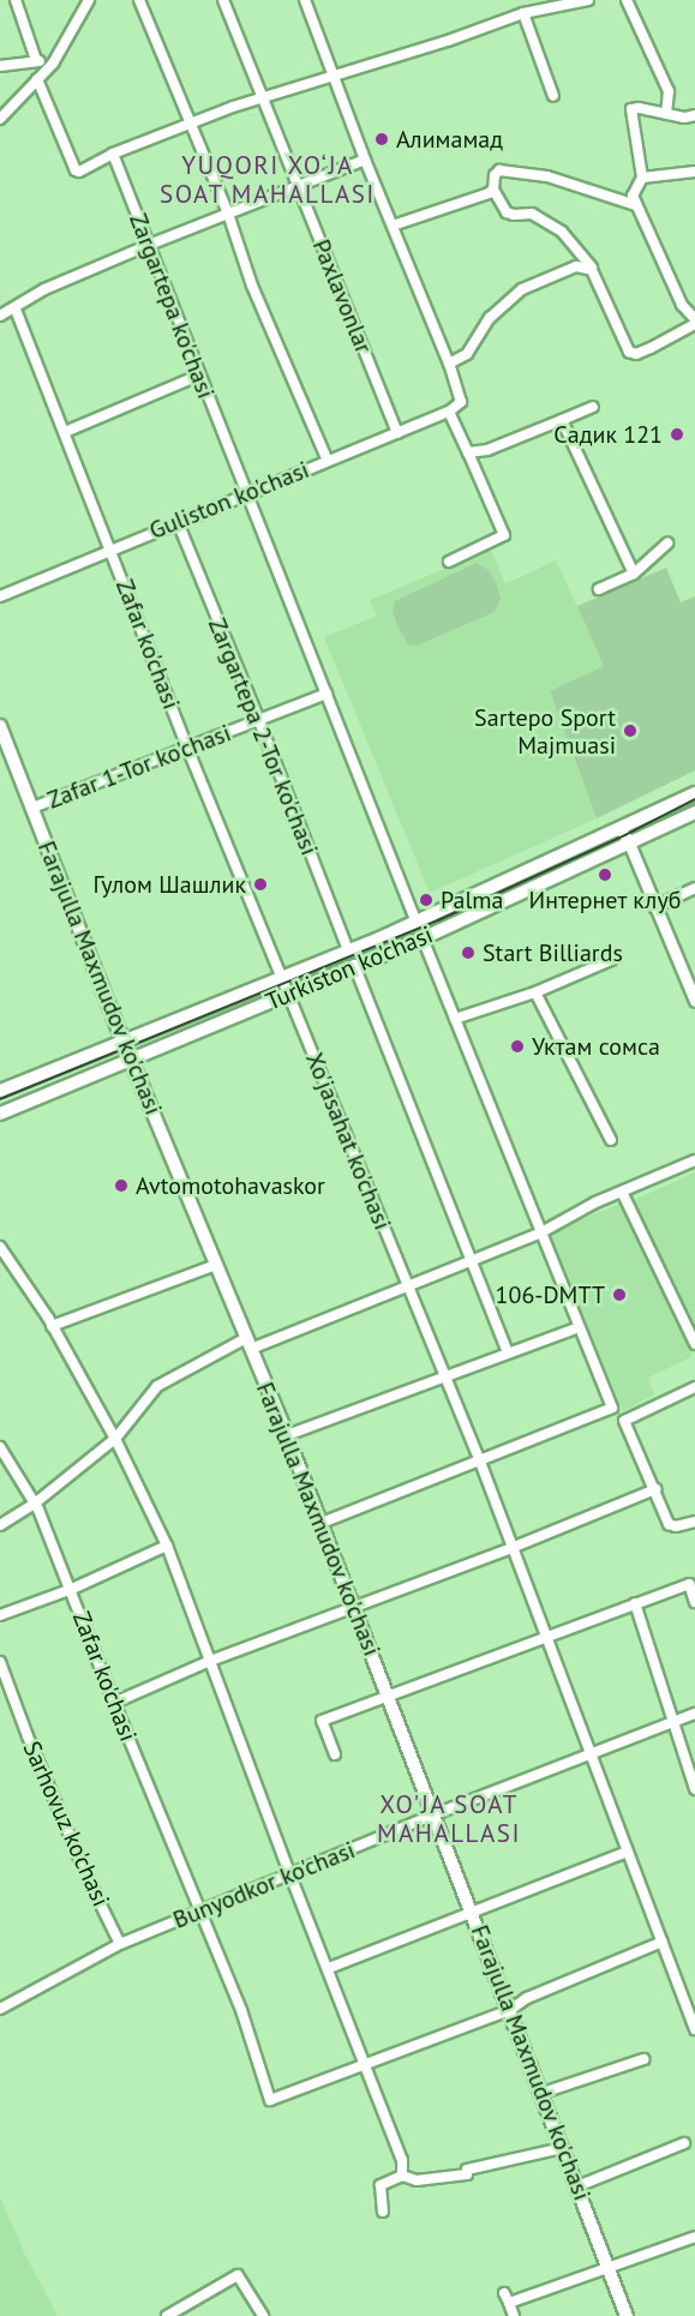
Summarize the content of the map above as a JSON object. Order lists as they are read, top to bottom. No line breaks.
{"streets":{"main road":["Turkiston ko'chasi","Farajulla Maxmudov ko'chasi"],"street":["Paxlavonlar","Zargartepa ko'chasi","Guliston ko'chasi","Zafar ko'chasi","Zargartepa 2-Tor ko'chasi","Zafar 1-Tor ko'chasi","Xo'jasahat ko'chasi","Sarhovuz ko'chasi","Bunyodkor ko'chasi"]},"crossings":[["Paxlavonlar","Guliston ko'chasi"],["Zargartepa ko'chasi","Guliston ko'chasi"],["Zargartepa ko'chasi","Zafar 1-Tor ko'chasi"],["Zargartepa ko'chasi","Turkiston ko'chasi"],["Guliston ko'chasi","Zafar ko'chasi"],["Guliston ko'chasi","Zargartepa 2-Tor ko'chasi"],["Zafar ko'chasi","Zafar 1-Tor ko'chasi"],["Zafar ko'chasi","Turkiston ko'chasi"],["Zafar ko'chasi","Xo'jasahat ko'chasi"],["Zafar ko'chasi","Bunyodkor ko'chasi"],["Zargartepa 2-Tor ko'chasi","Zafar 1-Tor ko'chasi"],["Zargartepa 2-Tor ko'chasi","Turkiston ko'chasi"],["Zafar 1-Tor ko'chasi","Farajulla Maxmudov ko'chasi"],["Turkiston ko'chasi","Farajulla Maxmudov ko'chasi"],["Turkiston ko'chasi","Xo'jasahat ko'chasi"],["Farajulla Maxmudov ko'chasi","Bunyodkor ko'chasi"],["Xo'jasahat ko'chasi","Bunyodkor ko'chasi"],["Sarhovuz ko'chasi","Bunyodkor ko'chasi"]],"districts":["YUQORI XO‘JA SOAT MAHALLASI","XO'JA SOAT MAHALLASI"],"places":["Алимамад","Садик 121","Sartepo Sport Majmuasi","Интернет клуб","Гулом Шашлик","Palma","Start Billiards","Уктам сомса","Avtomotohavaskor","106-DMTT"]}
